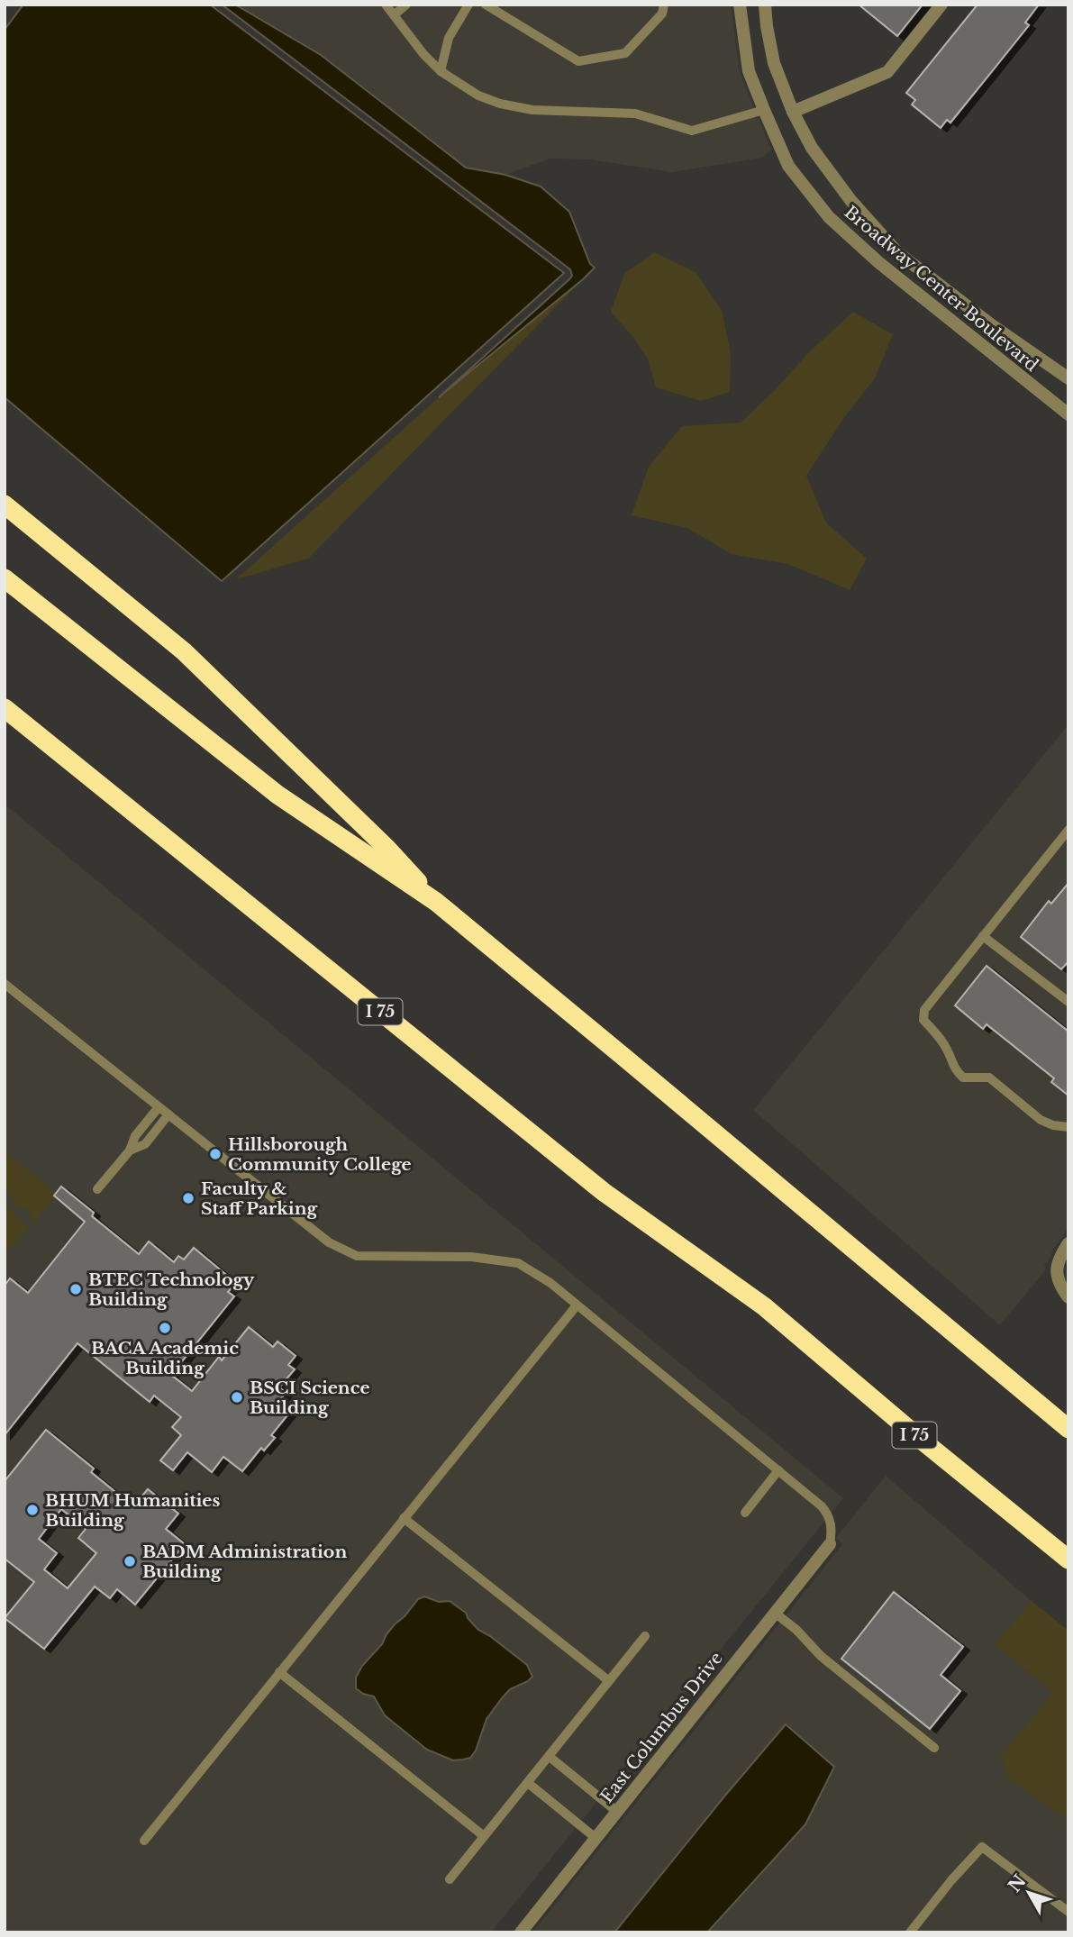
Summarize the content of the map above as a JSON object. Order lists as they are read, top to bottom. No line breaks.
{"streets":{"highway":["I 75"],"street":["Broadway Center Boulevard","East Columbus Drive"]},"places":["Hillsborough Community College","Faculty & Staff Parking","BTEC Technology Building","BACA Academic Building","BSCI Science Building","BHUM Humanities Building","BADM Administration Building"],"north":"top left"}
